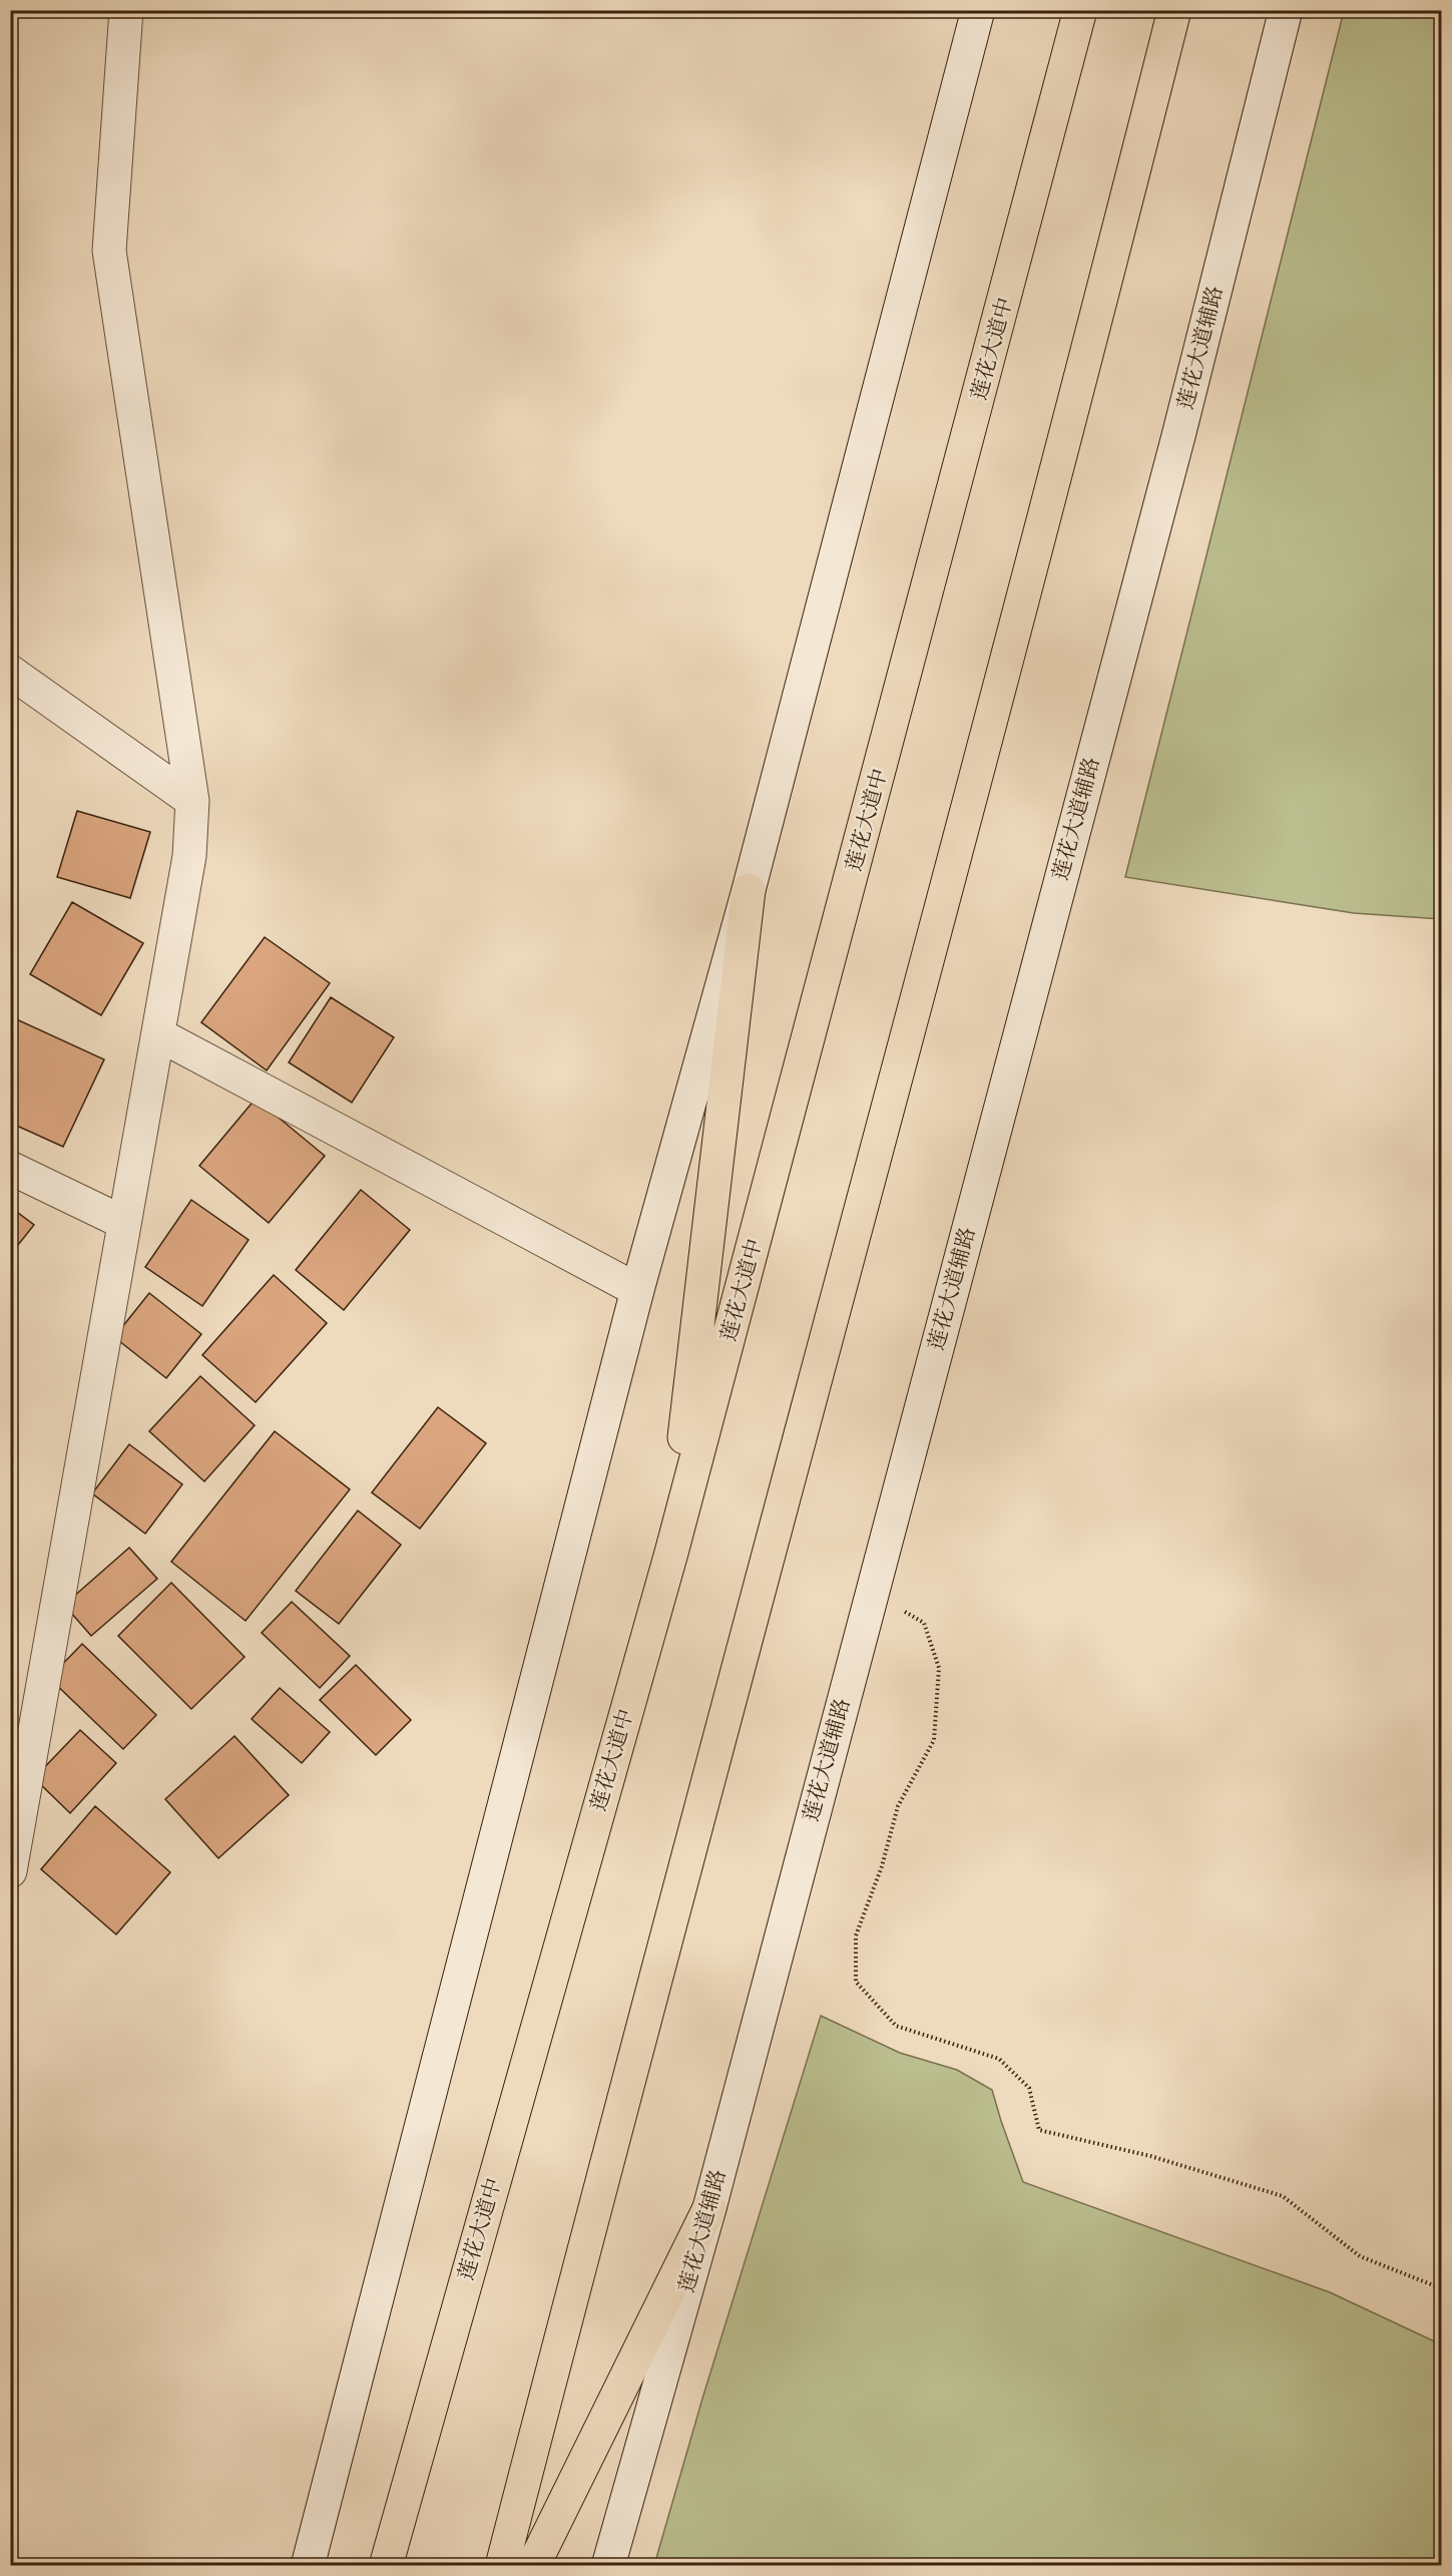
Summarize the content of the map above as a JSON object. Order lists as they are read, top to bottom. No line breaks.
{"streets":{"main road":["莲花大道中"],"street":["莲花大道辅路"]}}
